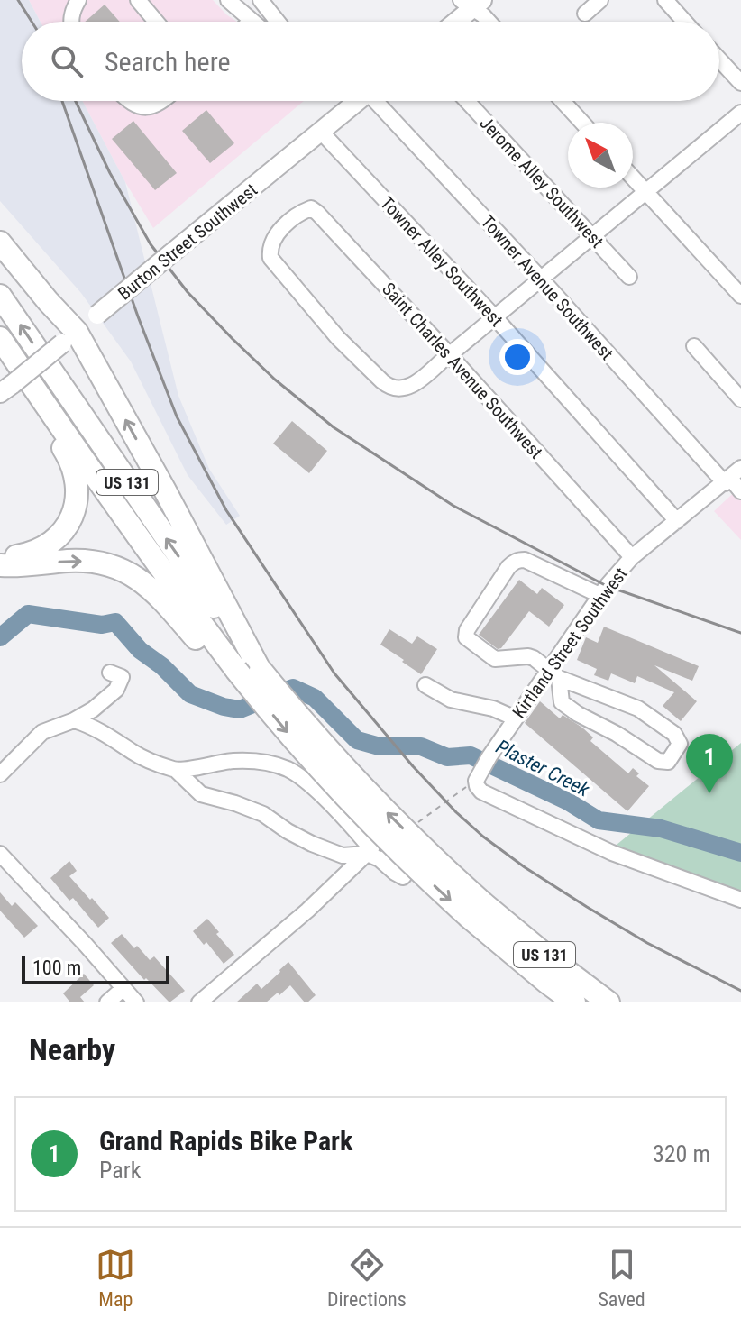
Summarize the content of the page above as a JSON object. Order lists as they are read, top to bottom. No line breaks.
{"streets":{"highway":["US 131"],"main road":["Burton Street Southwest"],"street":["Jerome Alley Southwest","Towner Alley Southwest","Towner Avenue Southwest","Saint Charles Avenue Southwest","Kirtland Street Southwest"]},"crossings":[["Burton Street Southwest","Towner Alley Southwest"],["Towner Alley Southwest","Kirtland Street Southwest"],["Towner Avenue Southwest","Kirtland Street Southwest"],["Saint Charles Avenue Southwest","Kirtland Street Southwest"]],"water":["Plaster Creek"],"scale_bar":"100 m","north":"top left","page":{"search":"Search here","pins":"1","scale":"100 m","heading":"Nearby","list":[{"mark":"1","name":"Grand Rapids Bike Park","note":"Park","value":"320 m"}],"nav":["Map","Directions","Saved"]}}
